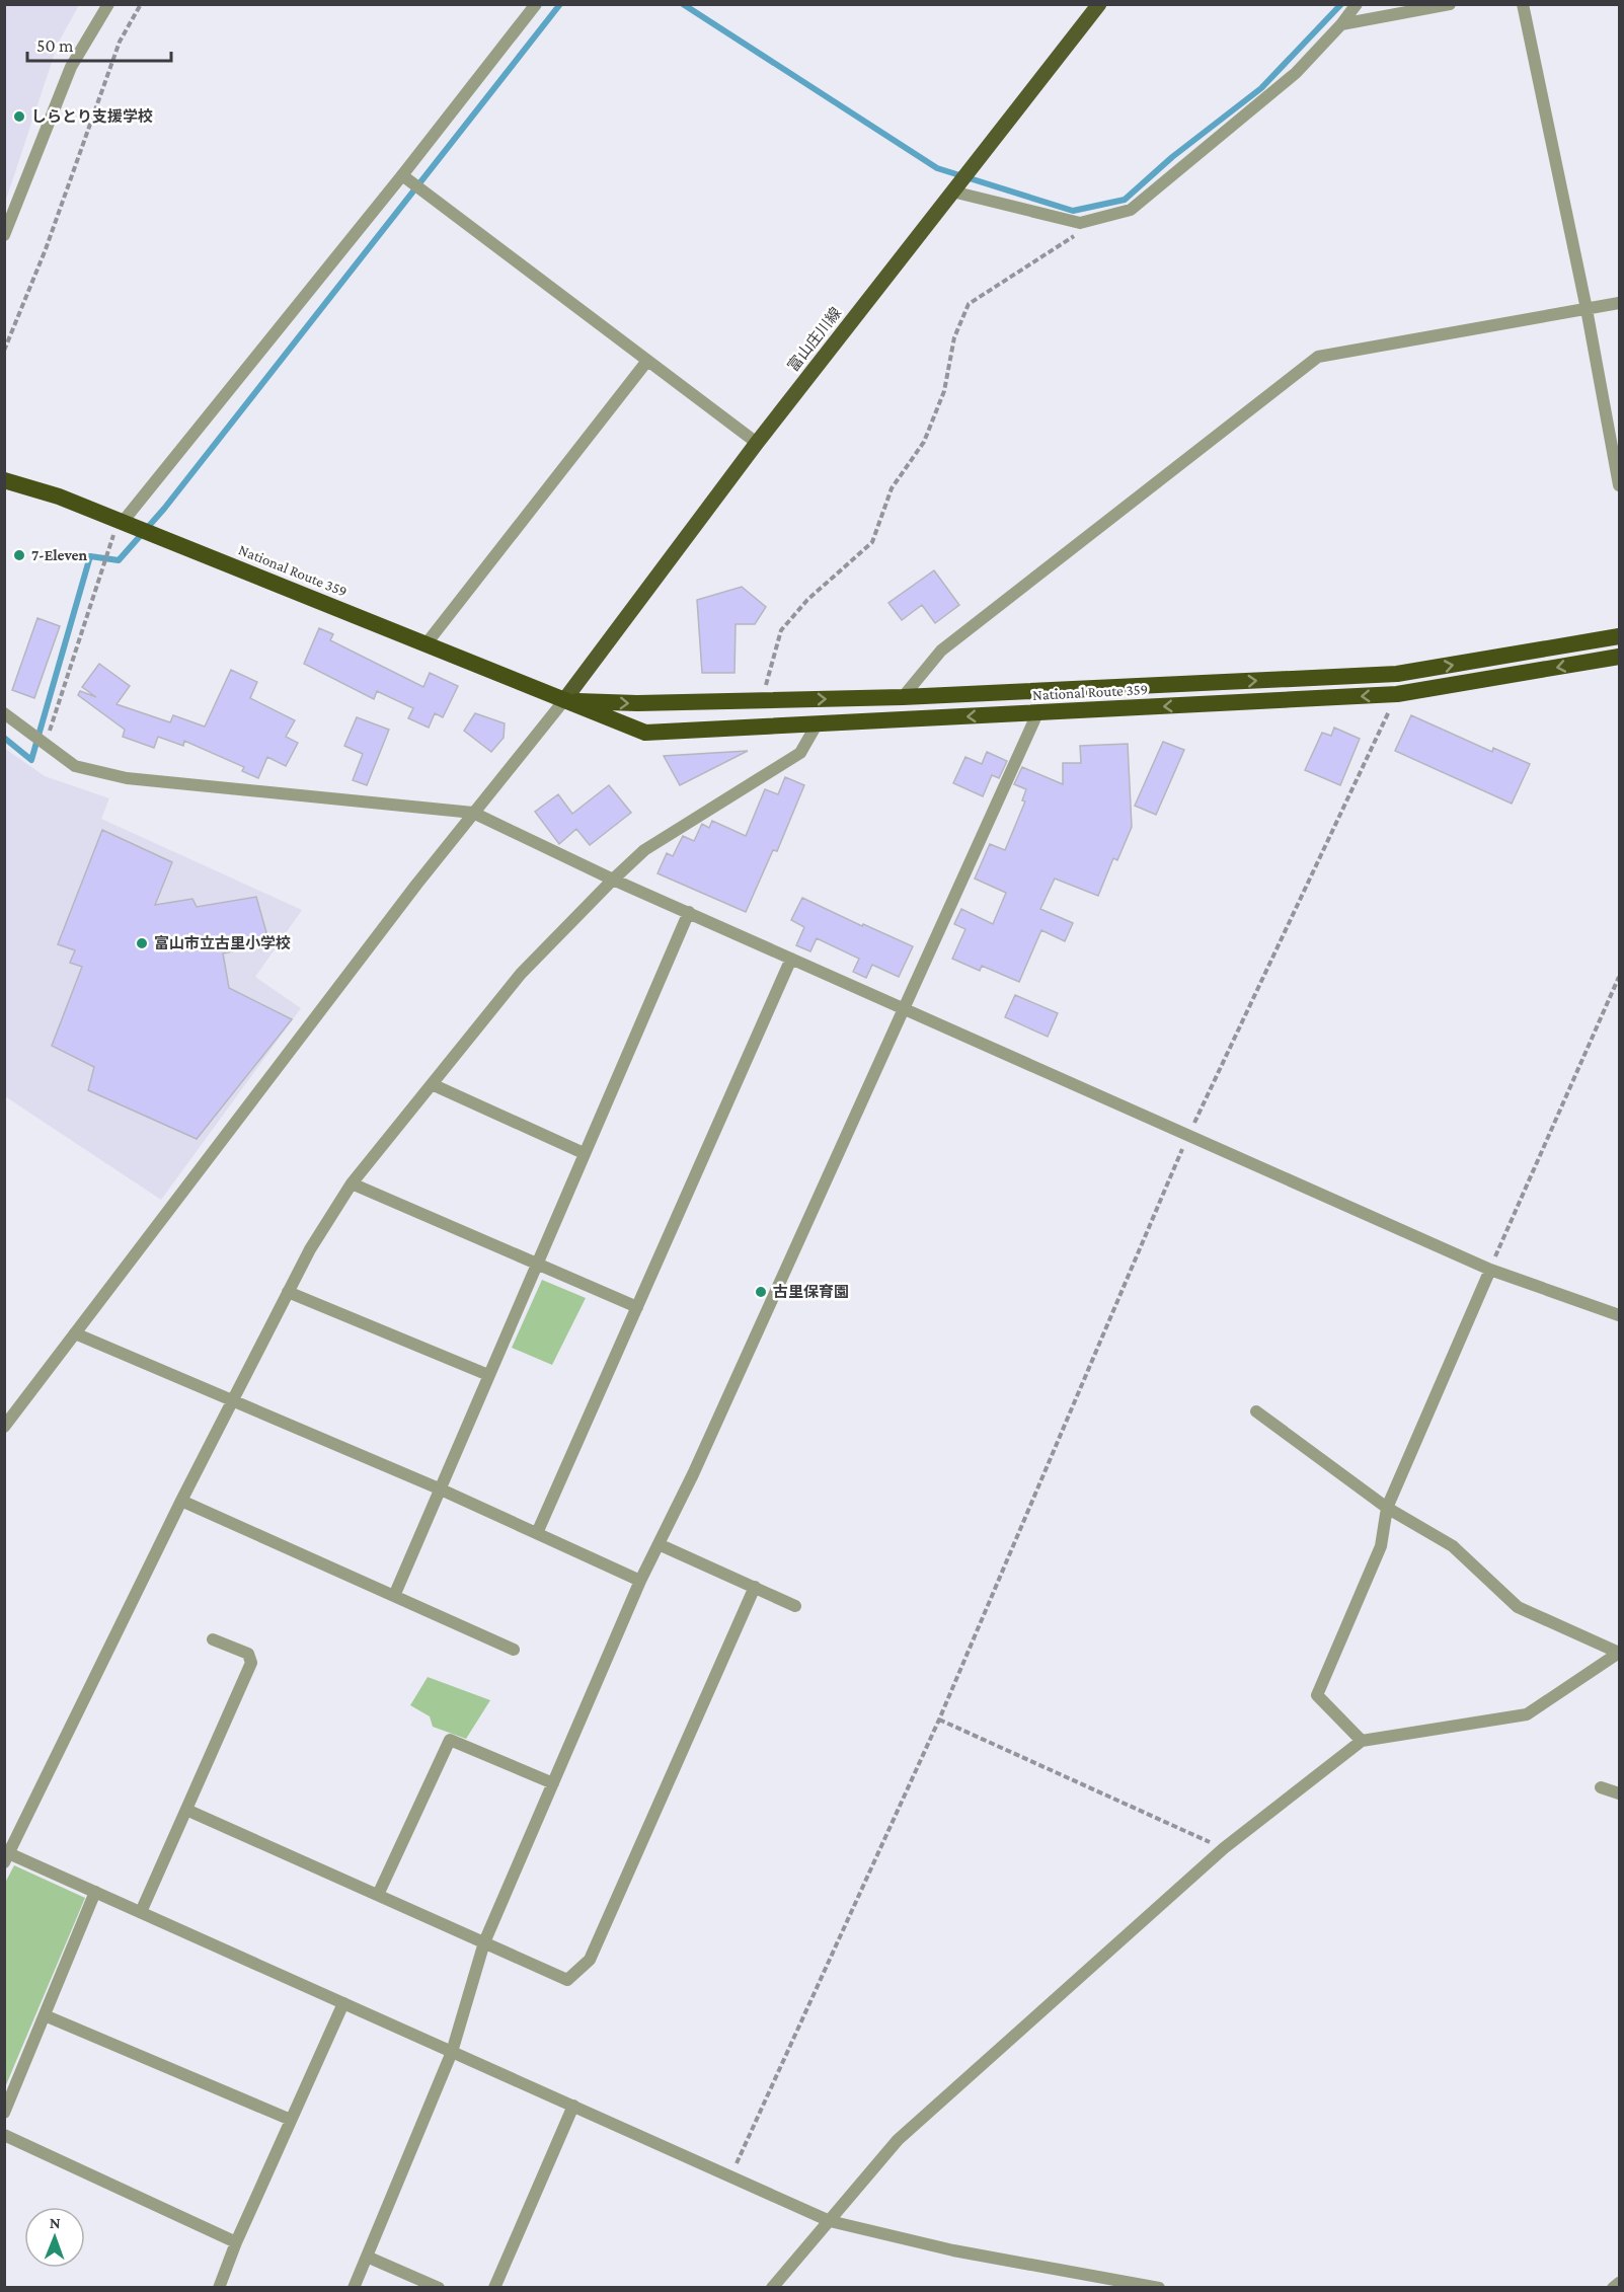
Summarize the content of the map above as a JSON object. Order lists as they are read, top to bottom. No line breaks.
{"streets":{"highway":["National Route 359"],"main road":["富山庄川線"]},"crossings":[["富山庄川線","National Route 359"]],"places":["しらとり支援学校","7-Eleven","富山市立古里小学校","古里保育園"],"scale_bar":"50 m","north":"top"}
